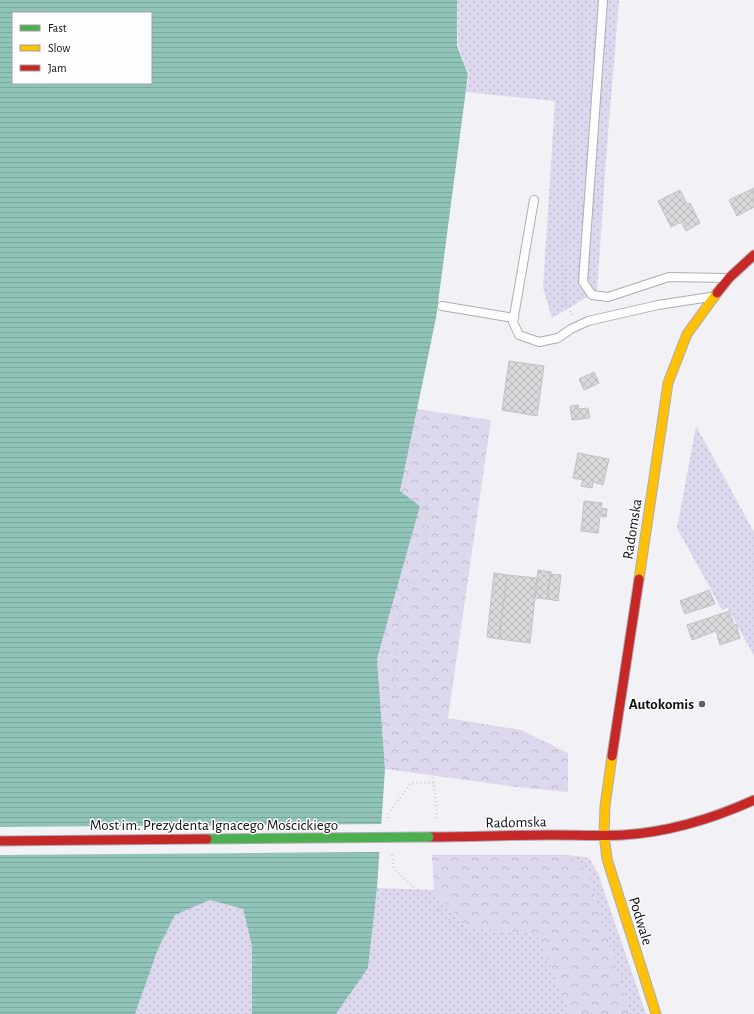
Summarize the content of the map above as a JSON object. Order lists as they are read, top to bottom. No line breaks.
{"streets":{"street":["Radomska","Most im. Prezydenta Ignacego Mościckiego","Podwale"]},"crossings":[["Radomska","Most im. Prezydenta Ignacego Mościckiego"],["Radomska","Podwale"]],"places":["Autokomis"],"legend":["Fast","Slow","Jam"]}
